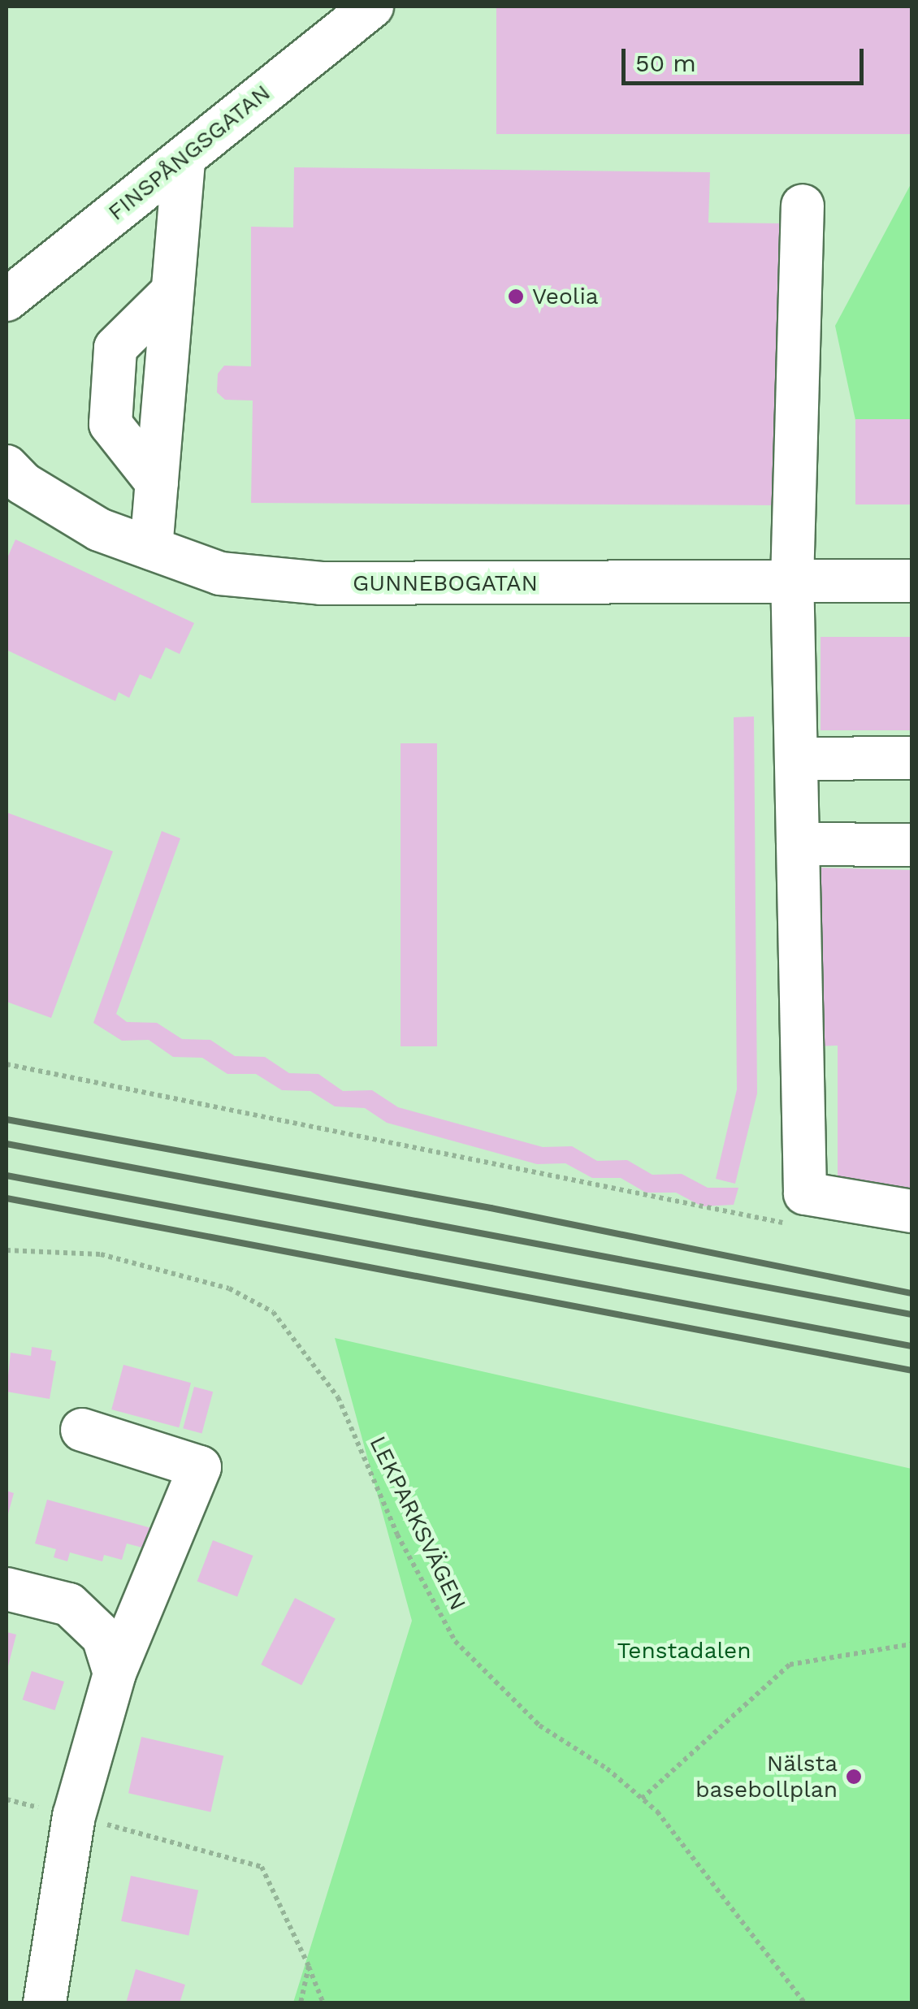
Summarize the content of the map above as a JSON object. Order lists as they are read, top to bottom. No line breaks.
{"streets":{"street":["FINSPÅNGSGATAN","GUNNEBOGATAN"],"path":["LEKPARKSVÄGEN"]},"parks":["Tenstadalen"],"places":["Veolia","Nälsta basebollplan"],"scale_bar":"50 m"}
